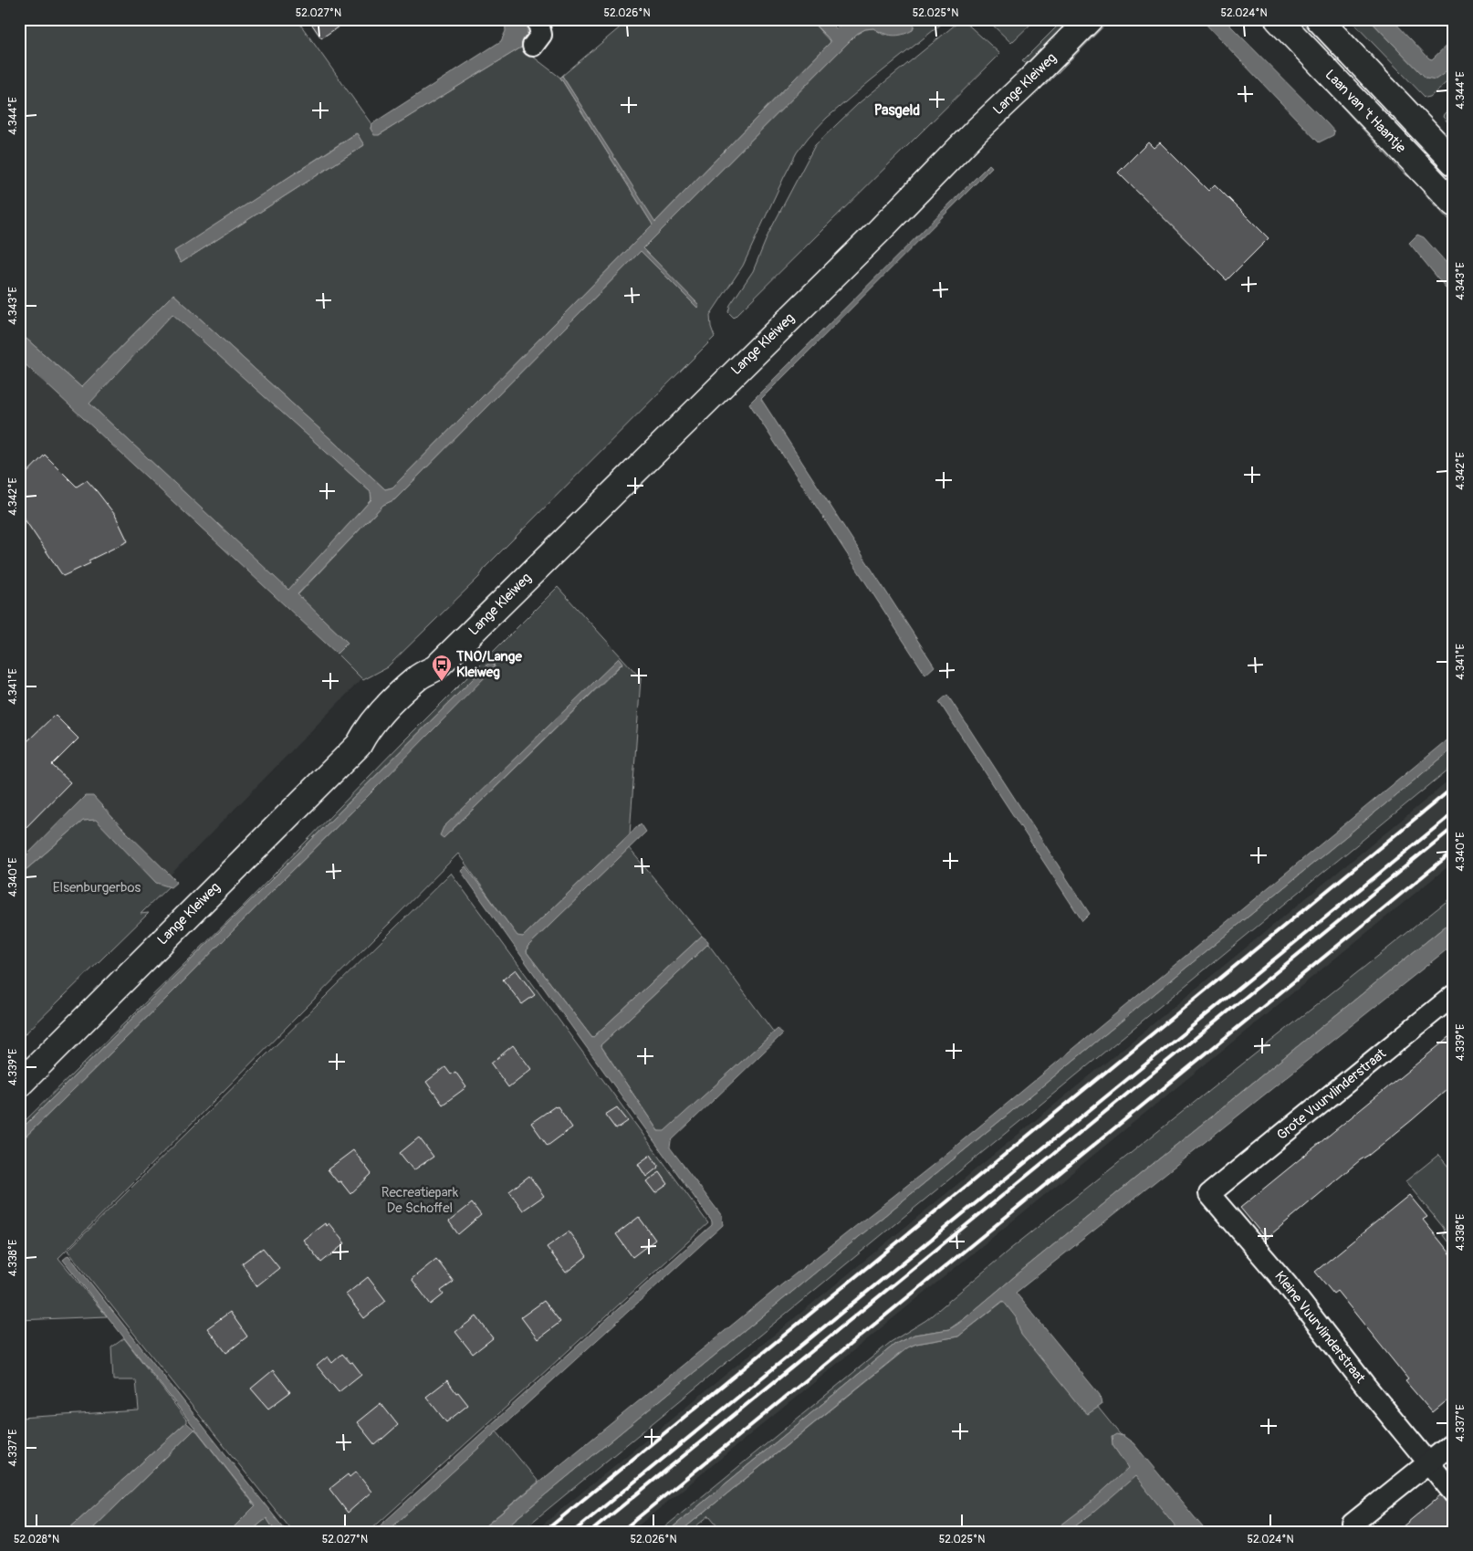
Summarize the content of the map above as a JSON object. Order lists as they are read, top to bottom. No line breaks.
{"streets":{"street":["Lange Kleiweg","Laan van 't Haantje","Grote Vuurvlinderstraat","Kleine Vuurvlinderstraat"]},"crossings":[["Grote Vuurvlinderstraat","Kleine Vuurvlinderstraat"]],"districts":["Pasgeld"],"parks":["Elsenburgerbos","Recreatiepark De Schoffel"],"places":{"bus stop":["TNO/Lange Kleiweg"]},"coordinates":["52.027°N","52.026°N","52.025°N","52.024°N","4.344°E","4.343°E","4.342°E","4.341°E","4.340°E","4.339°E","4.338°E","4.337°E","52.028°N"]}
